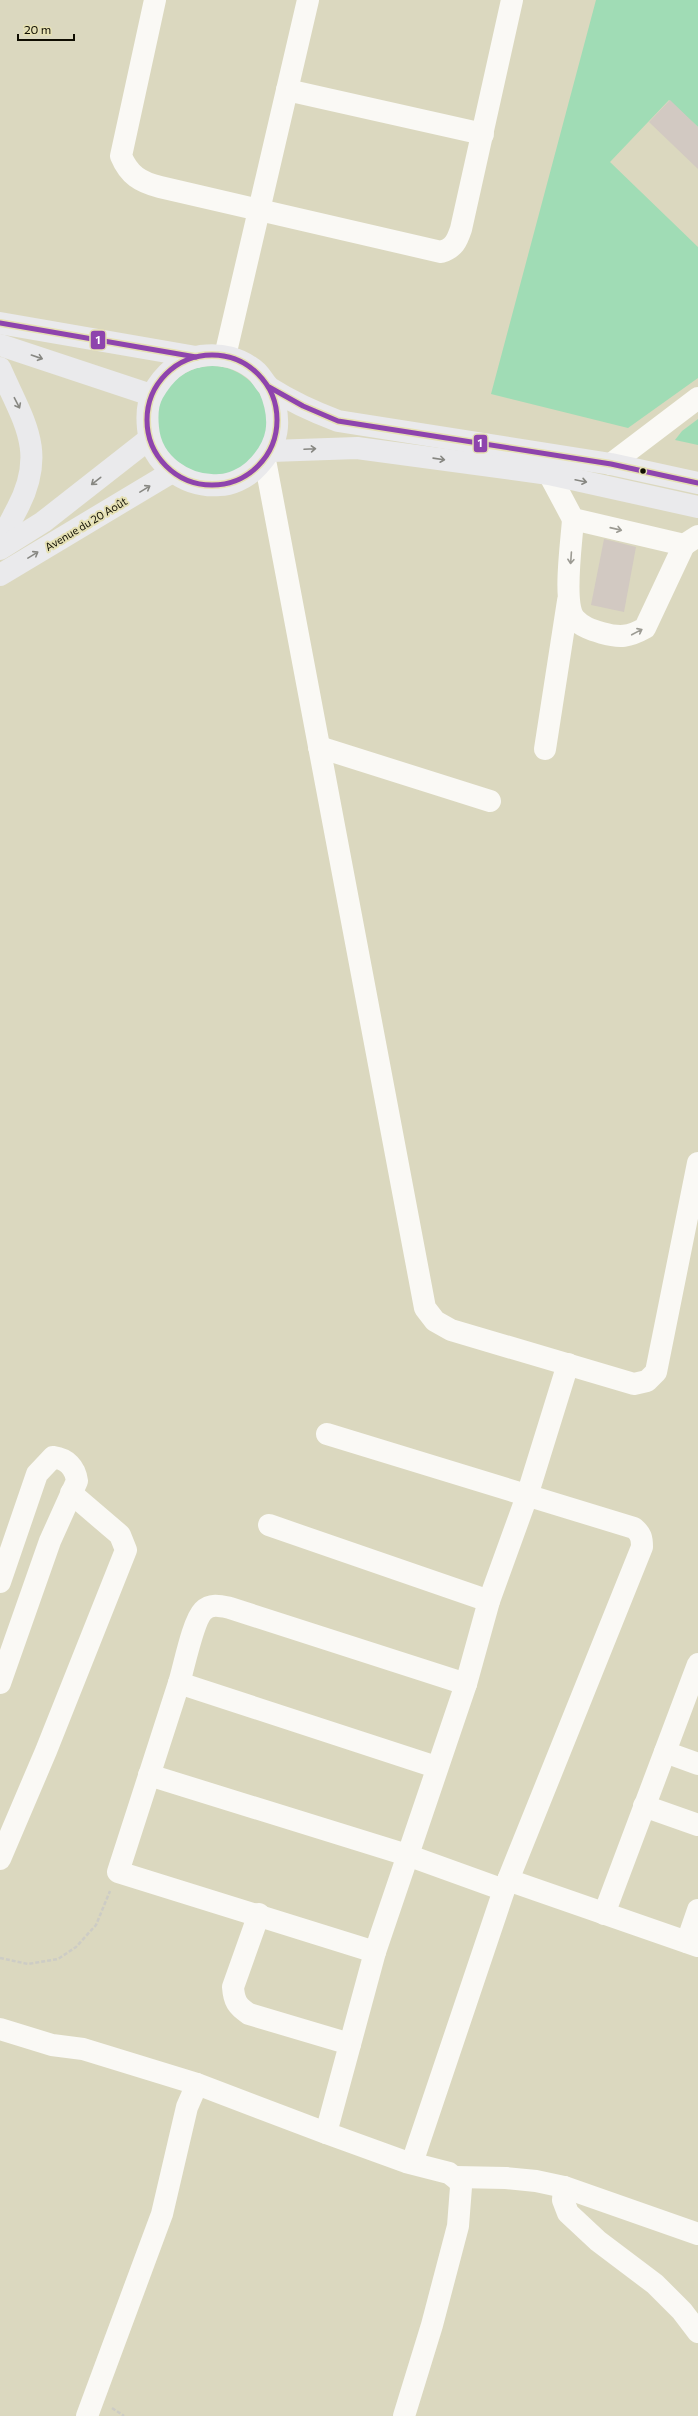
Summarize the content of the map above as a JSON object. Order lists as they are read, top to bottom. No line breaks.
{"streets":{"main road":["Avenue du 20 Août"]},"lines":["transit line 1"],"scale_bar":"20 m"}
